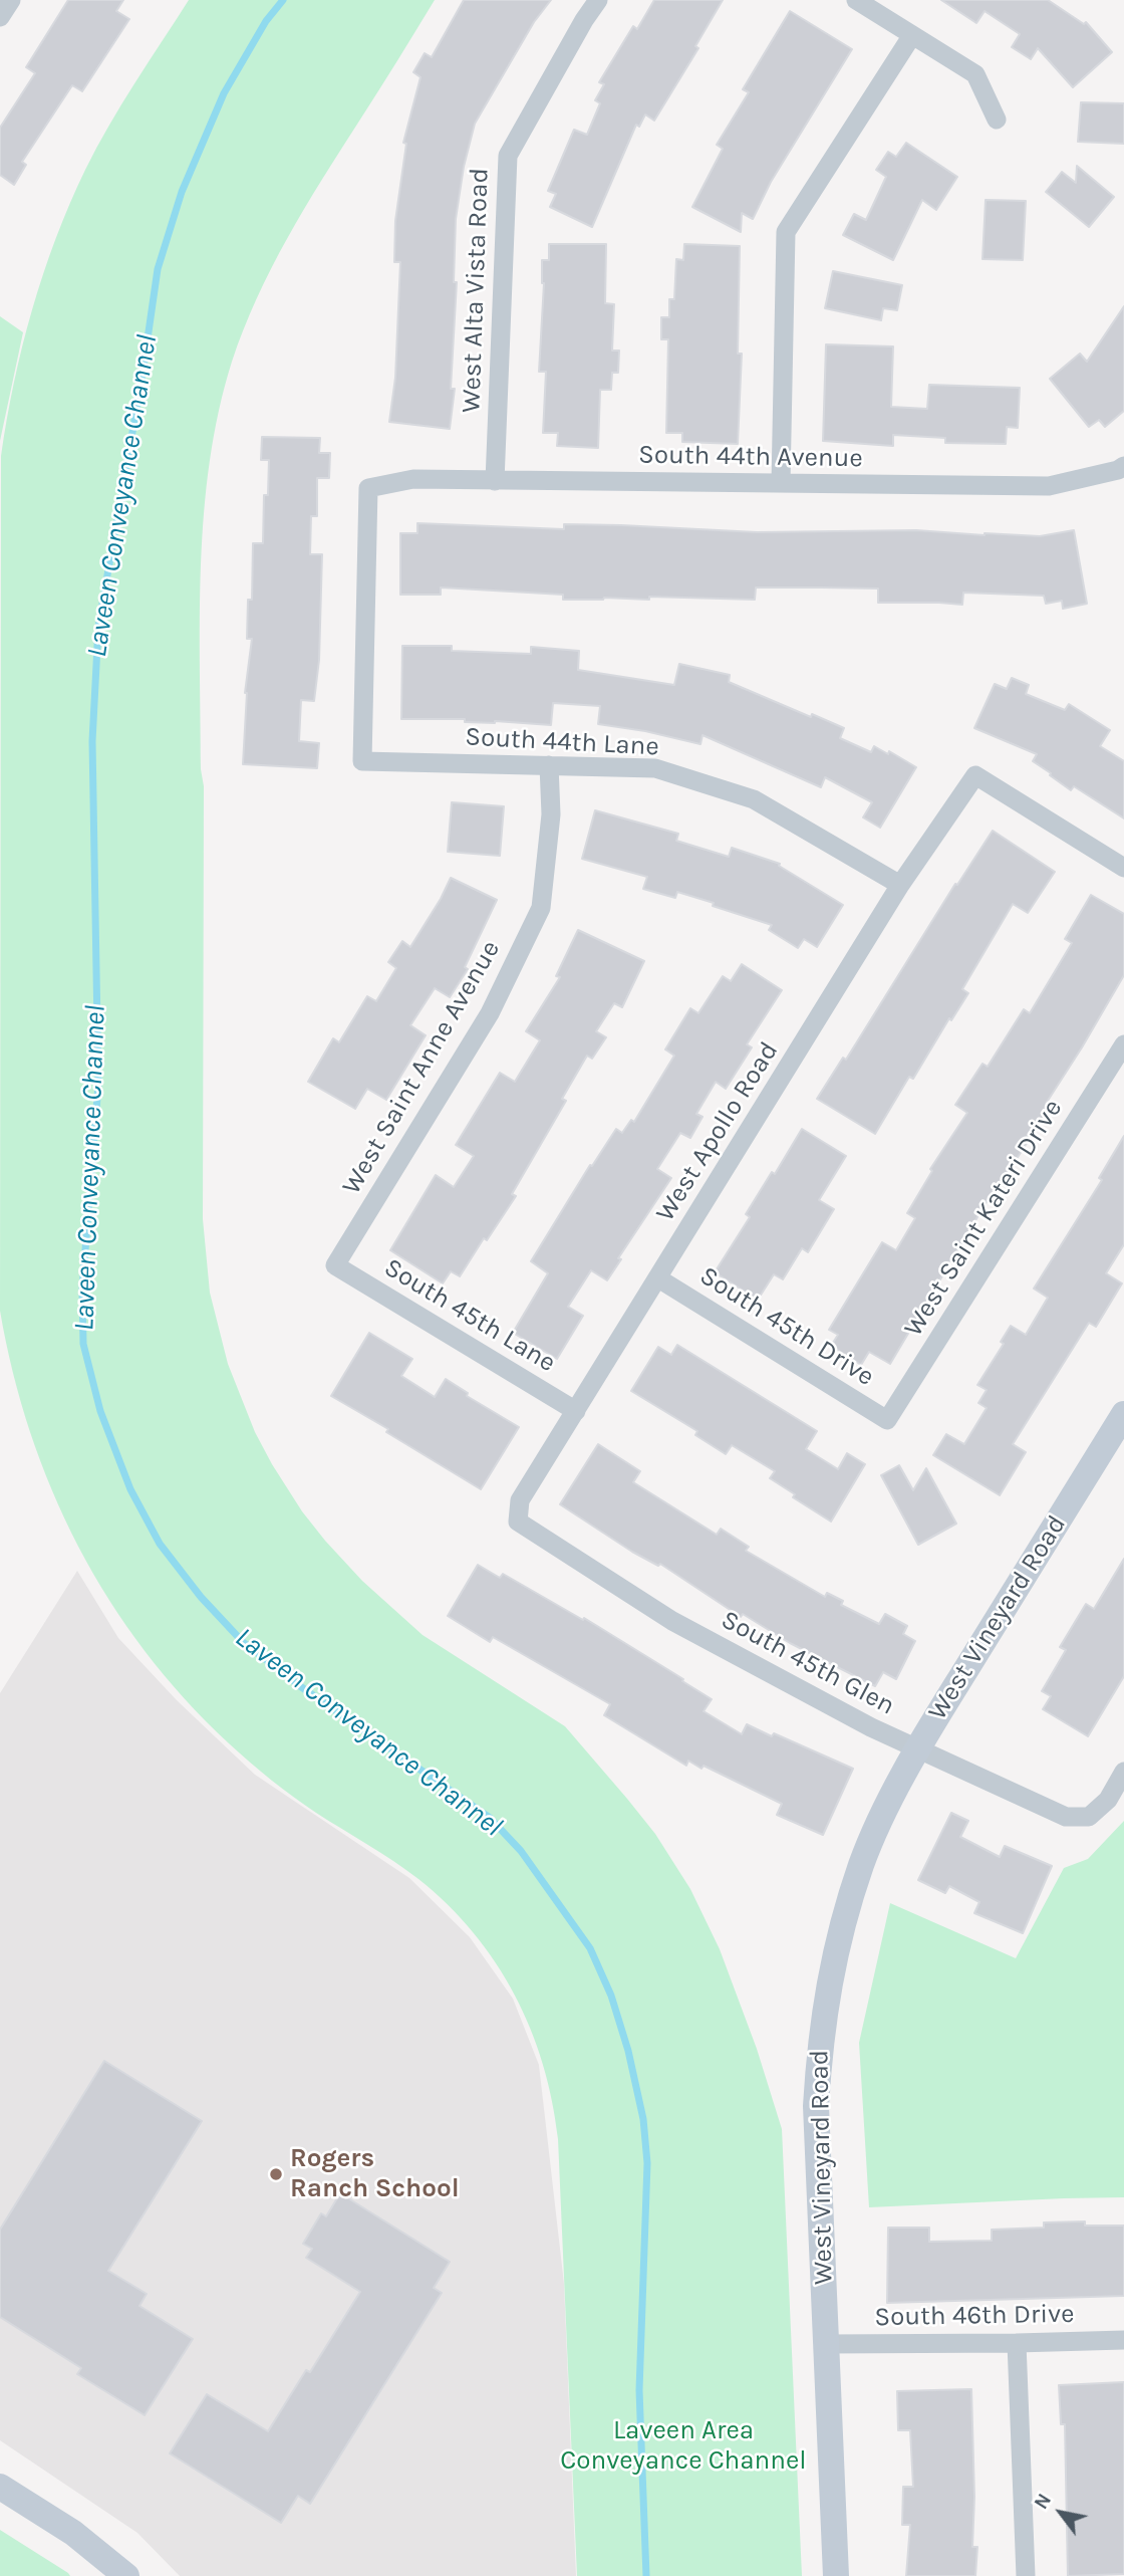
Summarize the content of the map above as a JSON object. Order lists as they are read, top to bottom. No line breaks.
{"streets":{"street":["West Alta Vista Road","South 44th Avenue","South 44th Lane","West Saint Anne Avenue","West Apollo Road","West Saint Kateri Drive","South 45th Lane","South 45th Drive","West Vineyard Road","South 45th Glen","South 46th Drive"]},"crossings":[["West Alta Vista Road","South 44th Avenue"],["South 44th Avenue","South 44th Lane"],["South 44th Lane","West Saint Anne Avenue"],["South 44th Lane","West Apollo Road"],["West Saint Anne Avenue","South 45th Lane"],["West Apollo Road","South 45th Lane"],["West Apollo Road","South 45th Drive"],["West Apollo Road","South 45th Glen"],["West Saint Kateri Drive","South 45th Drive"],["West Vineyard Road","South 45th Glen"],["West Vineyard Road","South 46th Drive"]],"water":["Laveen Conveyance Channel"],"parks":["Laveen Area Conveyance Channel"],"places":["Rogers Ranch School"],"north":"top left"}
